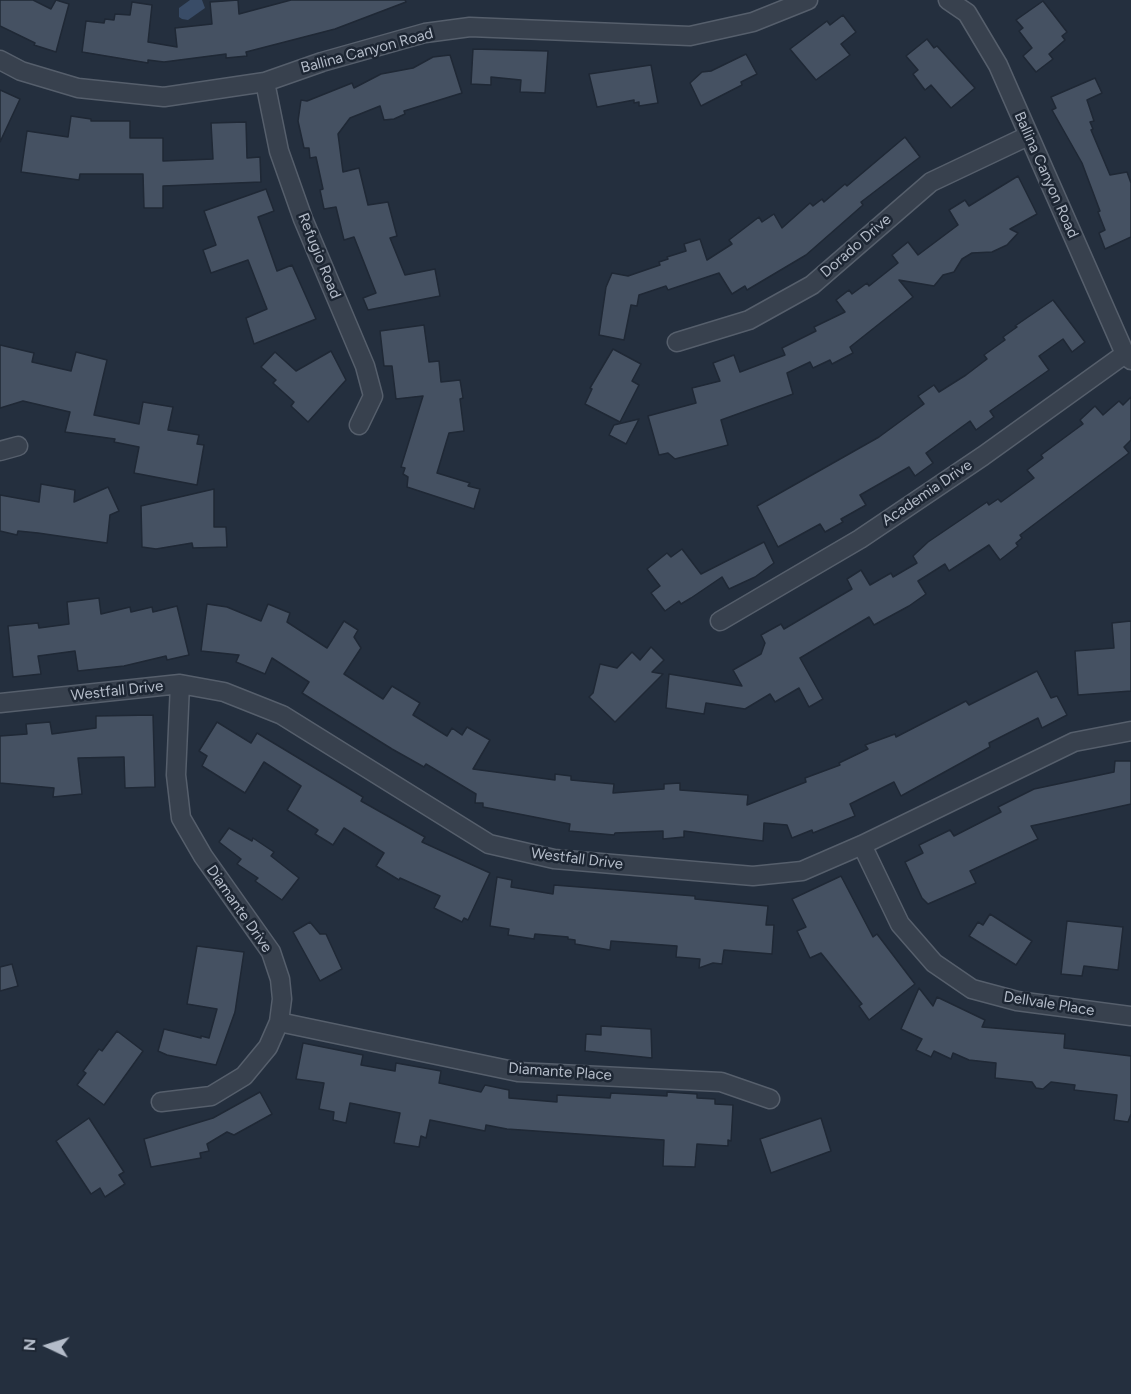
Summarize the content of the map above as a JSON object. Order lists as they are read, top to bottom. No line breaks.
{"streets":{"street":["Ballina Canyon Road","Dorado Drive","Refugio Road","Academia Drive","Westfall Drive","Diamante Drive","Dellvale Place","Diamante Place"]},"crossings":[["Ballina Canyon Road","Dorado Drive"],["Ballina Canyon Road","Refugio Road"],["Ballina Canyon Road","Academia Drive"],["Westfall Drive","Diamante Drive"],["Westfall Drive","Dellvale Place"],["Diamante Drive","Diamante Place"]],"north":"left"}
